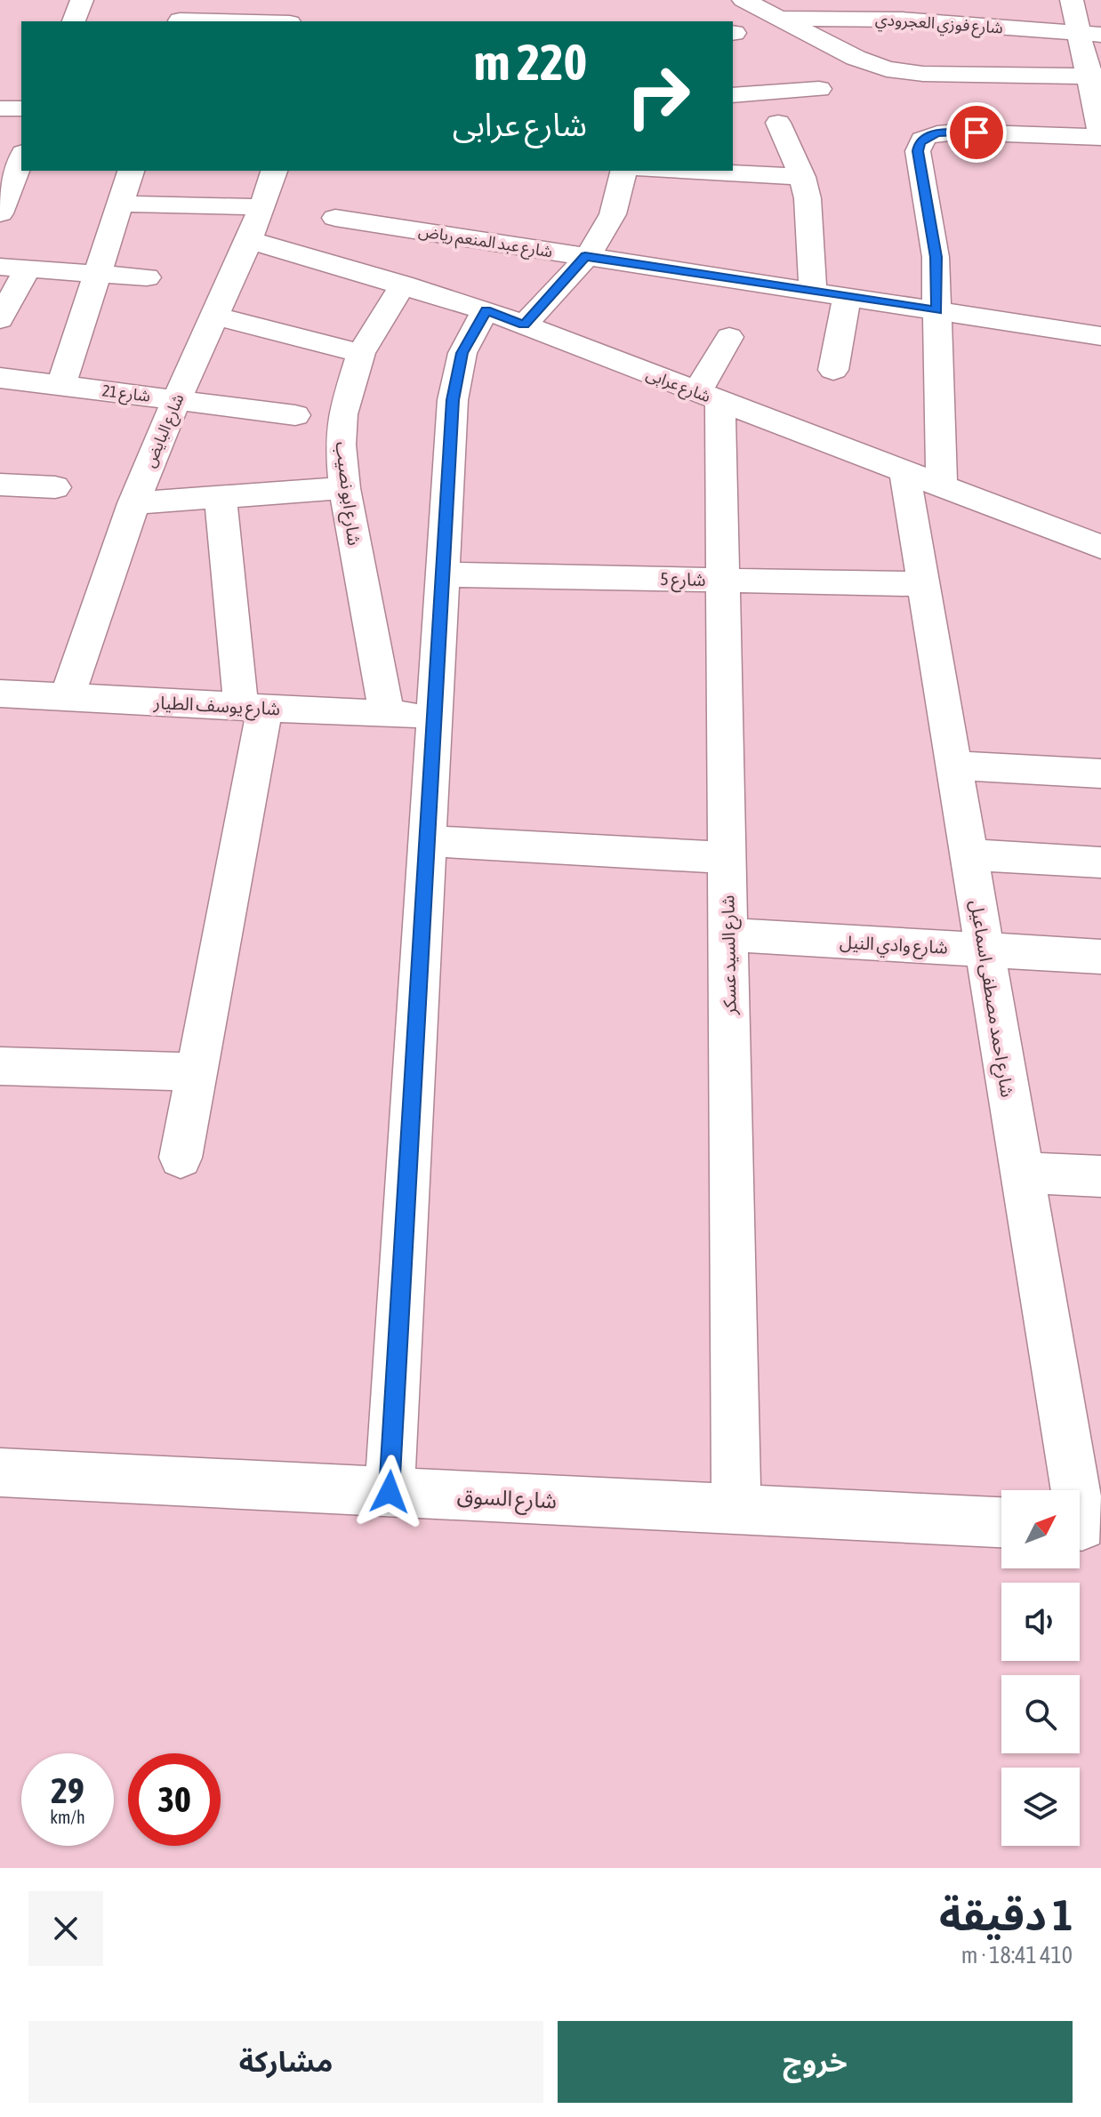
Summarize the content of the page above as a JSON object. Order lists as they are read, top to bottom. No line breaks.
{"streets":{"street":["شارع فوزي العجرودي","شارع عبد المنعم رياض","شارع عرابى","شارع 21","شارع البايض","شارع ابو نصيب","شارع 5","شارع يوسف الطيار","شارع وادي النيل","شارع السيد عسكر","شارع احمد مصطفى اسماعيل","شارع السوق"]},"crossings":[["شارع عرابى","شارع البايض"],["شارع عرابى","شارع ابو نصيب"],["شارع عرابى","شارع السيد عسكر"],["شارع عرابى","شارع احمد مصطفى اسماعيل"],["شارع 21","شارع البايض"],["شارع البايض","شارع يوسف الطيار"],["شارع ابو نصيب","شارع يوسف الطيار"],["شارع 5","شارع السيد عسكر"],["شارع 5","شارع احمد مصطفى اسماعيل"],["شارع وادي النيل","شارع السيد عسكر"],["شارع وادي النيل","شارع احمد مصطفى اسماعيل"],["شارع السيد عسكر","شارع السوق"]],"north":"top right","page":{"turn":["220 m","شارع عرابى"],"speed":"29 km/h","limit":"30","heading":["1 دقيقة","410 m · 18:41"],"buttons":["خروج","مشاركة"]}}
